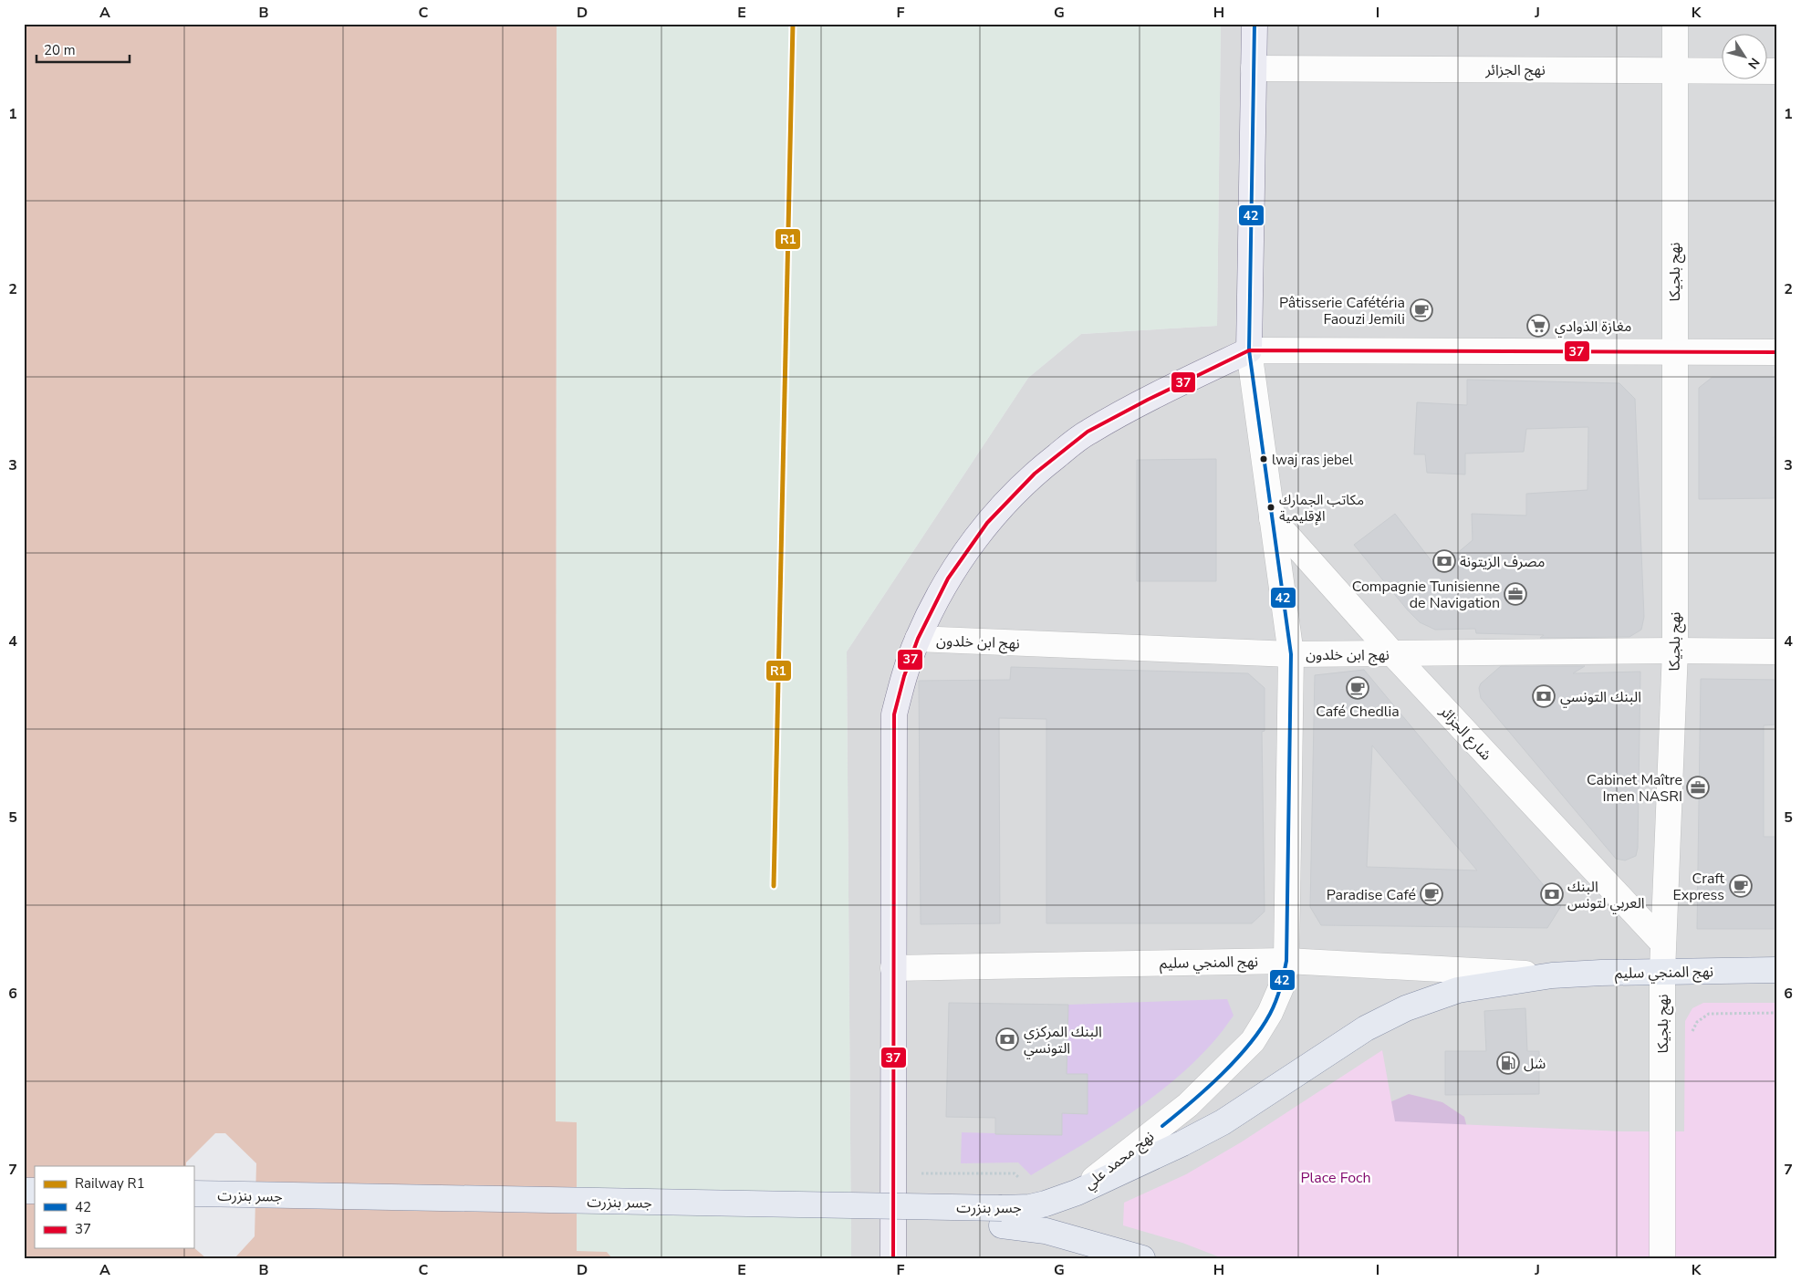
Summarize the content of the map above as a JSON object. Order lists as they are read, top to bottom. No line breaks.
{"streets":{"main road":["نهج المنجي سليم","جسر بنزرت"],"street":["نهج الجزائر","نهج بلجيكا","نهج ابن خلدون","شارع الجزائر","نهج محمد علي"]},"crossings":[["نهج الجزائر","نهج بلجيكا"],["نهج بلجيكا","نهج ابن خلدون"],["نهج بلجيكا","شارع الجزائر"],["نهج بلجيكا","نهج المنجي سليم"],["نهج ابن خلدون","شارع الجزائر"],["نهج ابن خلدون","نهج محمد علي"],["شارع الجزائر","نهج محمد علي"],["نهج المنجي سليم","نهج محمد علي"],["نهج المنجي سليم","جسر بنزرت"]],"parks":["Place Foch"],"places":{"cafe":["Pâtisserie Cafétéria Faouzi Jemili","Café Chedlia","Craft Express","Paradise Café"],"supermarket":["مغازة الذوادي"],"other":["lwaj ras jebel","مكاتب الجمارك الإقليمية"],"bank":["مصرف الزيتونة","البنك التونسي","البنك العربي لتونس","البنك المركزي التونسي"],"office":["Compagnie Tunisienne de Navigation","Cabinet Maître Imen NASRI"],"fuel station":["شل"]},"lines":["rail line R1","transit line 42","transit line 37"],"legend":["Railway R1","42","37"],"scale_bar":"20 m","north":"bottom right","grid":{"columns":["A","B","C","D","E","F","G","H","I","J","K"],"rows":["1","2","3","4","5","6","7"]}}
